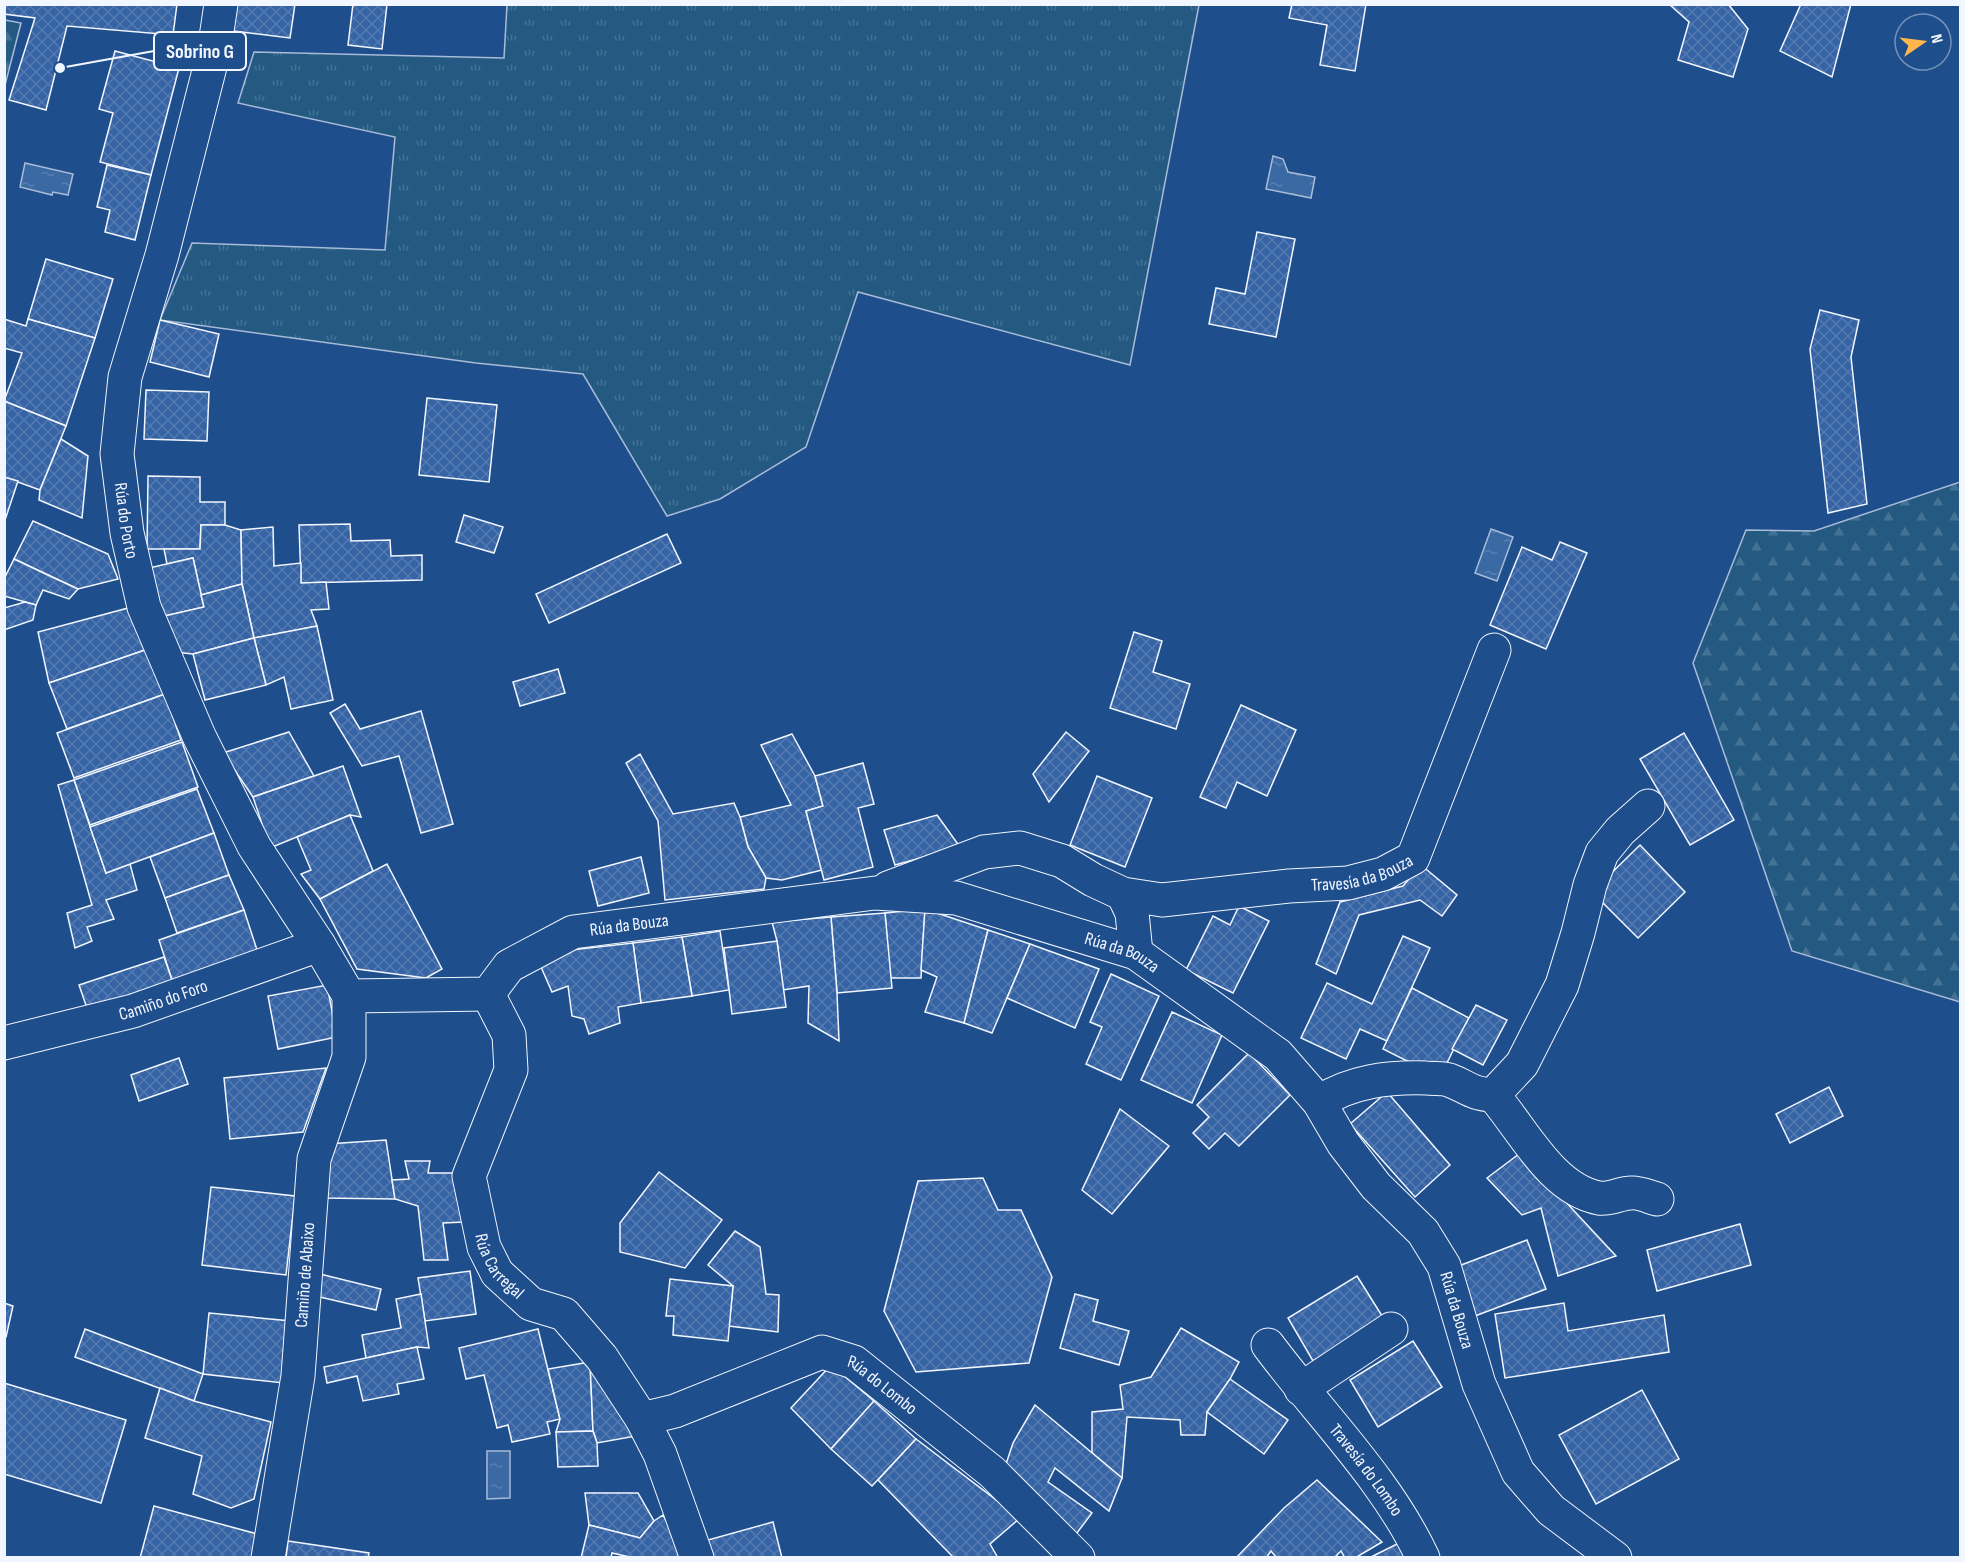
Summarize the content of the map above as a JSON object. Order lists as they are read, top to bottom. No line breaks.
{"streets":{"street":["Rúa do Porto","Travesía da Bouza","Rúa da Bouza","Camiño do Foro","Rúa Carregal","Camiño de Abaixo","Rúa do Lombo","Travesía do Lombo"]},"crossings":[["Rúa do Porto","Camiño do Foro"],["Rúa do Porto","Camiño de Abaixo"],["Travesía da Bouza","Rúa da Bouza"],["Rúa da Bouza","Rúa Carregal"],["Rúa Carregal","Rúa do Lombo"]],"places":["Sobrino G"],"north":"right"}
